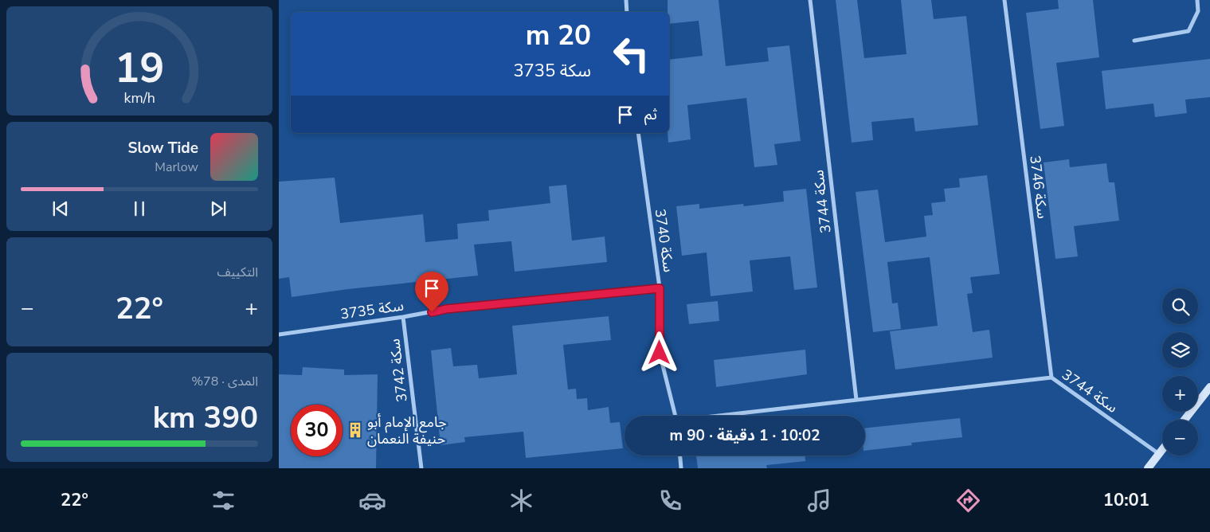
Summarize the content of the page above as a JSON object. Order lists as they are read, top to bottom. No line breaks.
{"streets":{"street":["سكة 3746","سكة 3744","سكة 3740","سكة 3735","سكة 3742"]},"crossings":[["سكة 3746","سكة 3744"],["سكة 3740","سكة 3735"],["سكة 3735","سكة 3742"]],"places":{"building":["جامع الإمام أبو حنيفة النعمان"]},"page":{"turn":["20 m","سكة 3735"],"then":"ثم","song":["Slow Tide","Marlow"],"tile":["التكييف",["المدى · 78%","390 km"]],"map_buttons":["+","−"],"heat":["−","22°","+"],"limit":"30","trip":"10:02 · 1 دقيقة · 90 m","tabs":["10:01","22°"],"gauge":["19","km/h"]}}
